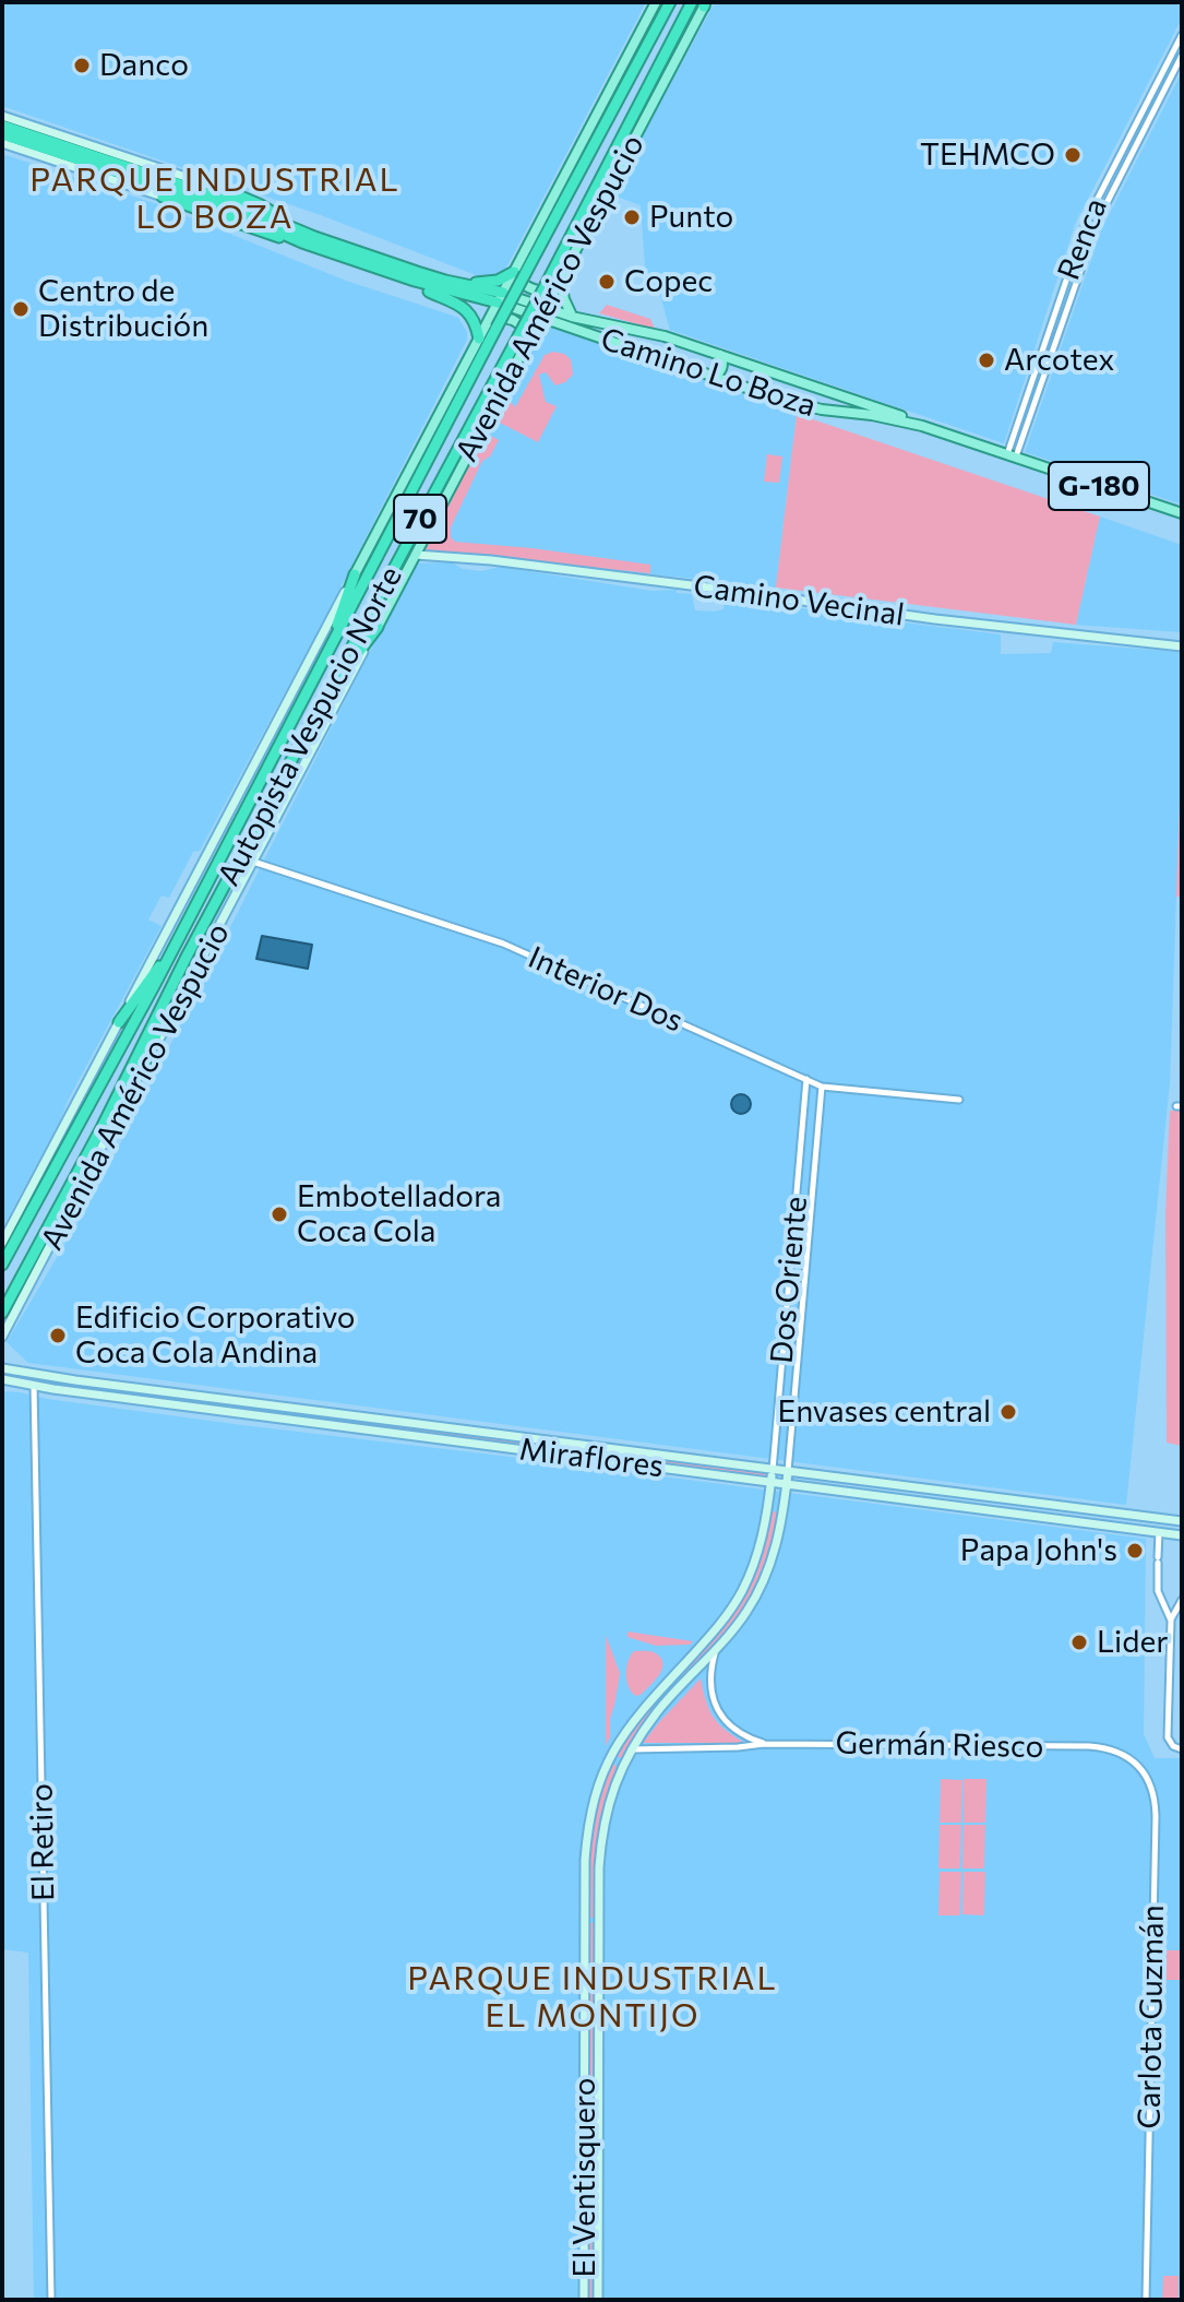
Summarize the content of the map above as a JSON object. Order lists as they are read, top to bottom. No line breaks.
{"streets":{"highway":["G-180","70","Autopista Vespucio Norte"],"main road":["Avenida Américo Vespucio","Camino Lo Boza","Camino Vecinal","Dos Oriente","Miraflores","El Ventisquero"],"street":["Renca","Interior Dos","Germán Riesco","El Retiro","Carlota Guzmán"]},"crossings":[["Renca","Camino Lo Boza"],["Avenida Américo Vespucio","Camino Lo Boza"],["Avenida Américo Vespucio","G-180"],["Avenida Américo Vespucio","Camino Vecinal"],["Avenida Américo Vespucio","Autopista Vespucio Norte"],["Avenida Américo Vespucio","Interior Dos"],["Camino Lo Boza","G-180"],["Interior Dos","Dos Oriente"],["Dos Oriente","Miraflores"],["Dos Oriente","El Ventisquero"],["Miraflores","El Retiro"],["Miraflores","El Ventisquero"],["Germán Riesco","Carlota Guzmán"],["Germán Riesco","El Ventisquero"]],"districts":["PARQUE INDUSTRIAL LO BOZA","PARQUE INDUSTRIAL EL MONTIJO"],"places":["Danco","TEHMCO","Punto","Copec","Centro de Distribución","Arcotex","Embotelladora Coca Cola","Edificio Corporativo Coca Cola Andina","Envases central","Papa John's","Lider"]}
